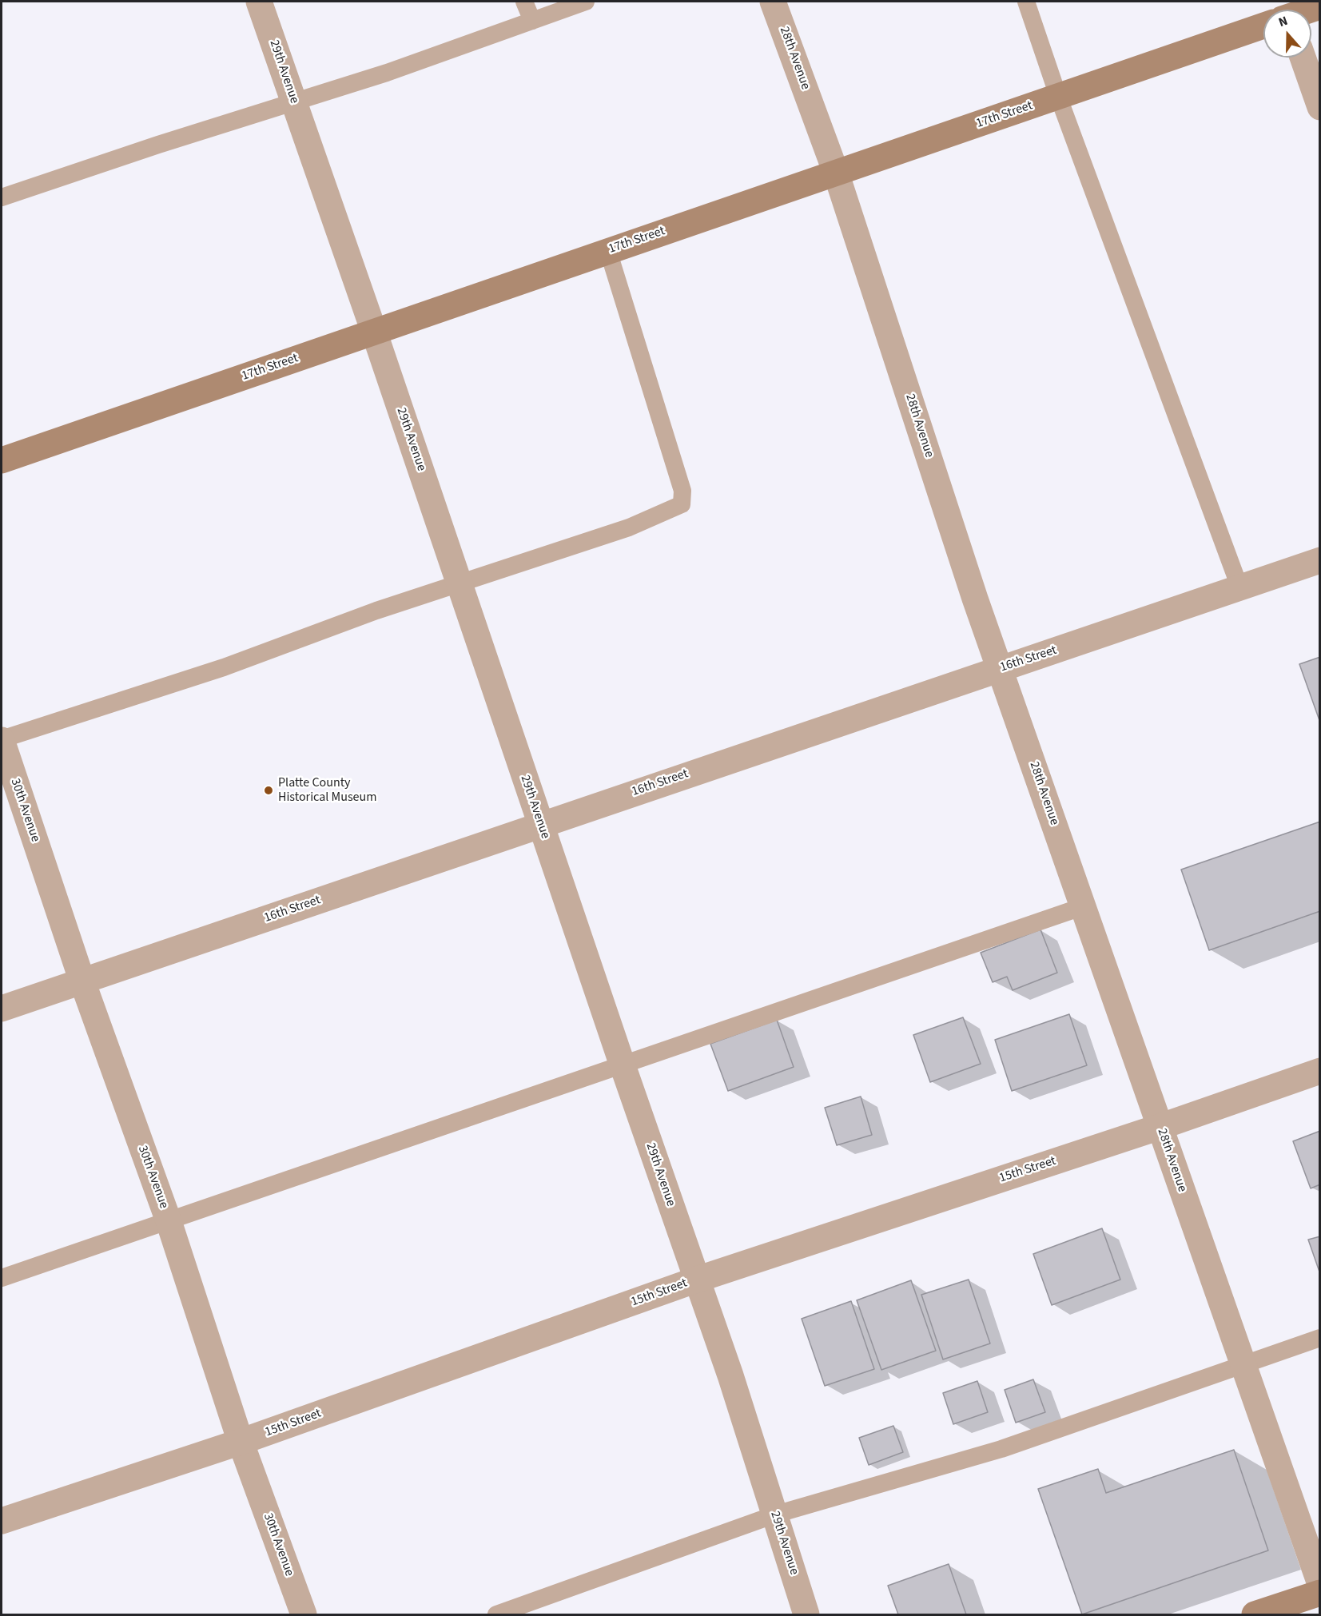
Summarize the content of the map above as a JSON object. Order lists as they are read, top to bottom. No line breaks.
{"streets":{"main road":["17th Street"],"street":["28th Avenue","29th Avenue","16th Street","30th Avenue","15th Street"]},"crossings":[["28th Avenue","17th Street"],["28th Avenue","16th Street"],["28th Avenue","15th Street"],["29th Avenue","17th Street"],["29th Avenue","16th Street"],["29th Avenue","15th Street"],["16th Street","30th Avenue"],["30th Avenue","15th Street"]],"places":["Platte County Historical Museum"],"north":"top"}
